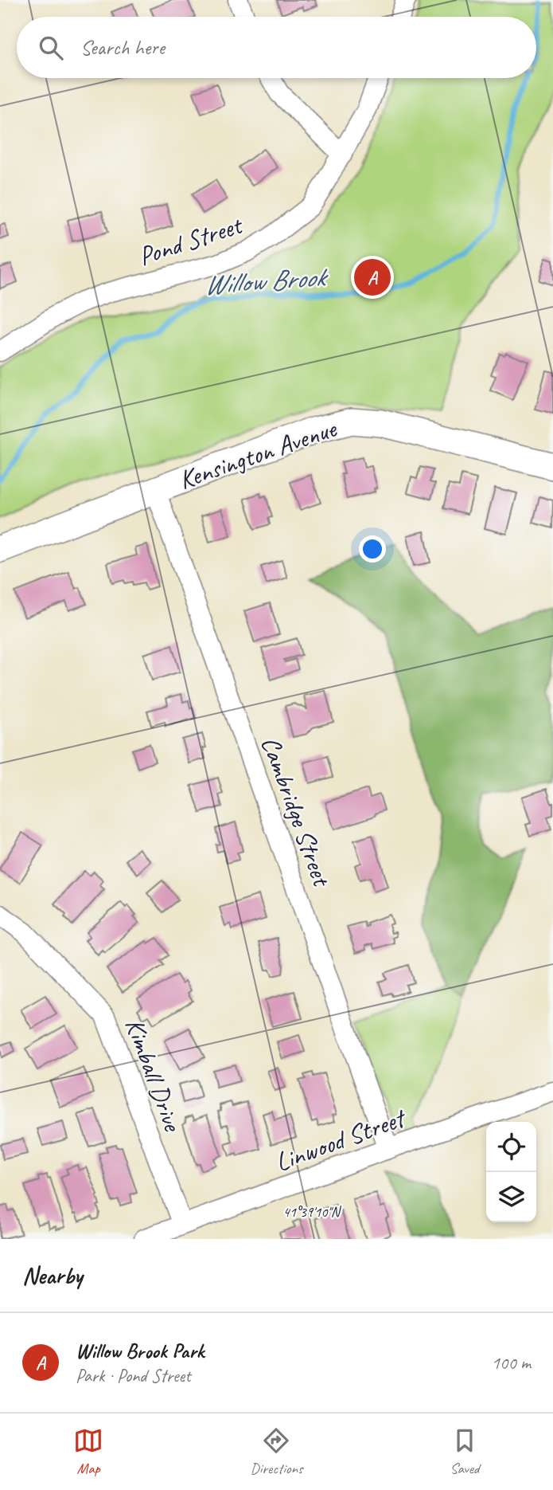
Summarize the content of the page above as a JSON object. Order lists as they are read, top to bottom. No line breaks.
{"streets":{"main road":["Kensington Avenue"],"street":["Pond Street","Cambridge Street","Kimball Drive","Linwood Street"]},"crossings":[["Kensington Avenue","Cambridge Street"],["Cambridge Street","Linwood Street"],["Kimball Drive","Linwood Street"]],"water":["Willow Brook"],"page":{"search":"Search here","pins":"A","heading":"Nearby","list":[{"mark":"A","name":"Willow Brook Park","note":"Park · Pond Street","value":"100 m"}],"nav":["Map","Directions","Saved"]},"coordinates":["41°39'10\"N"]}
